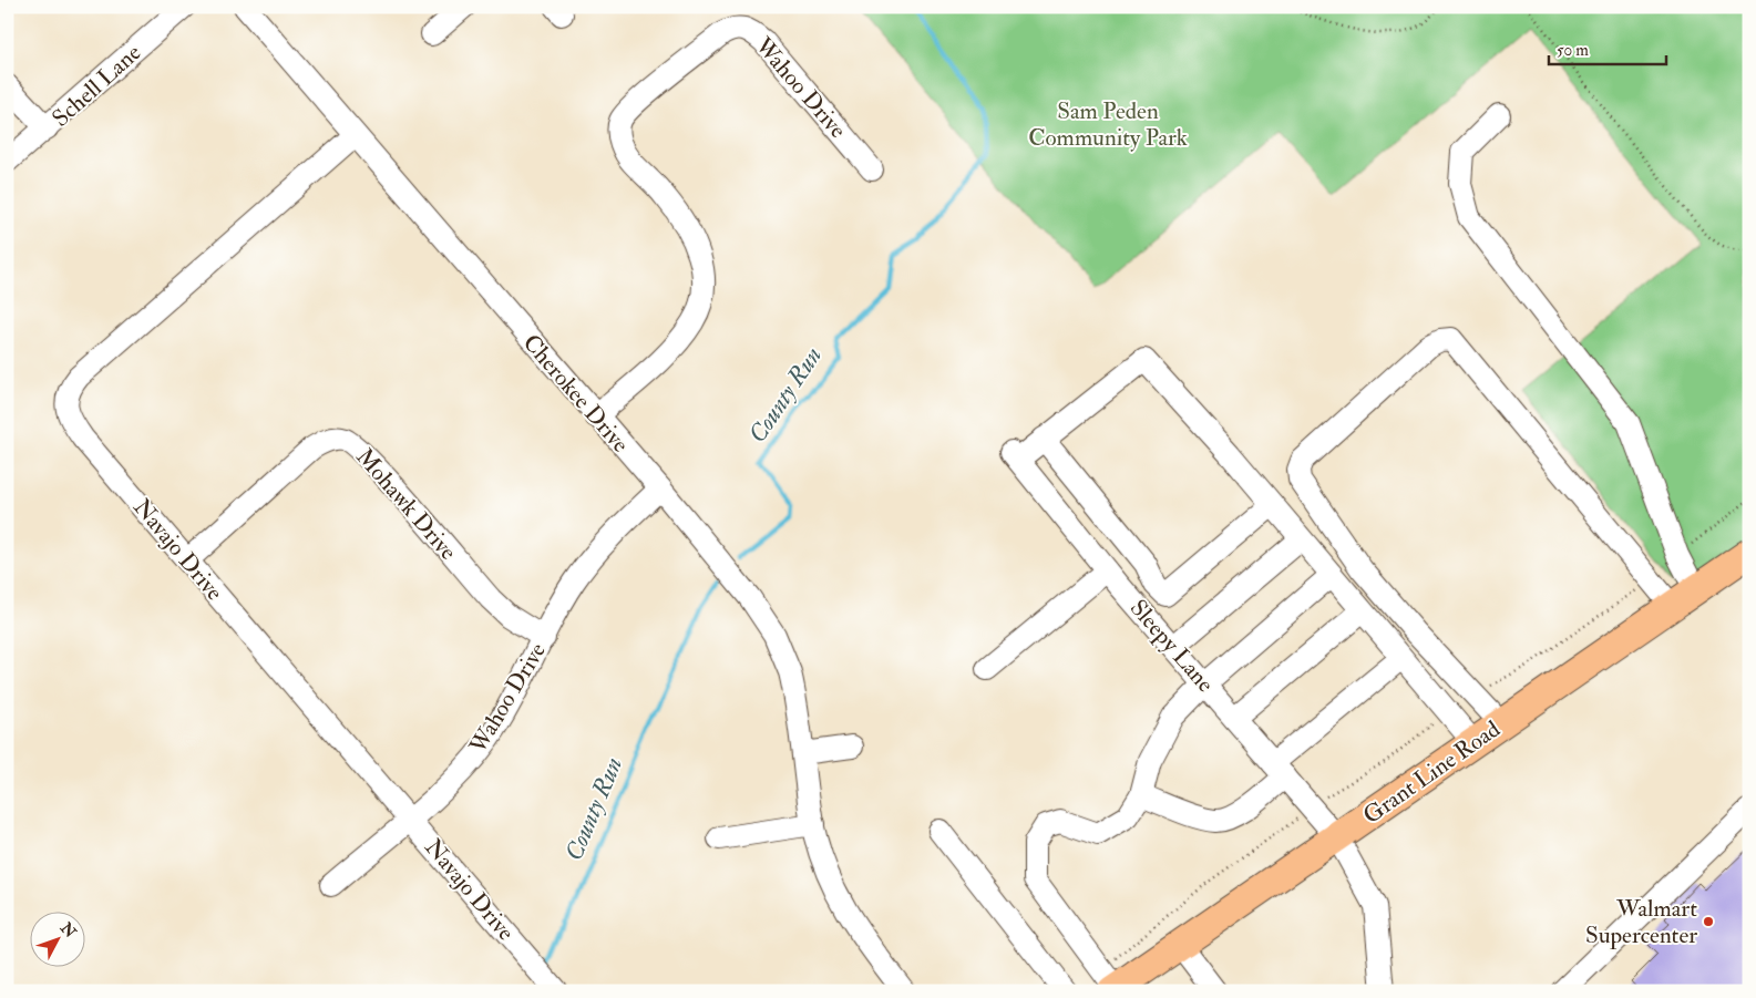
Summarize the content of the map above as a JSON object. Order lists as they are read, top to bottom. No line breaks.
{"streets":{"main road":["Grant Line Road"],"street":["Schell Lane","Wahoo Drive","Cherokee Drive","Mohawk Drive","Navajo Drive","Sleepy Lane"]},"crossings":[["Wahoo Drive","Cherokee Drive"],["Wahoo Drive","Mohawk Drive"],["Wahoo Drive","Navajo Drive"],["Cherokee Drive","Navajo Drive"],["Mohawk Drive","Navajo Drive"],["Sleepy Lane","Grant Line Road"]],"water":["County Run"],"parks":["Sam Peden Community Park"],"places":["Walmart Supercenter"],"scale_bar":"50 m","north":"top right"}
